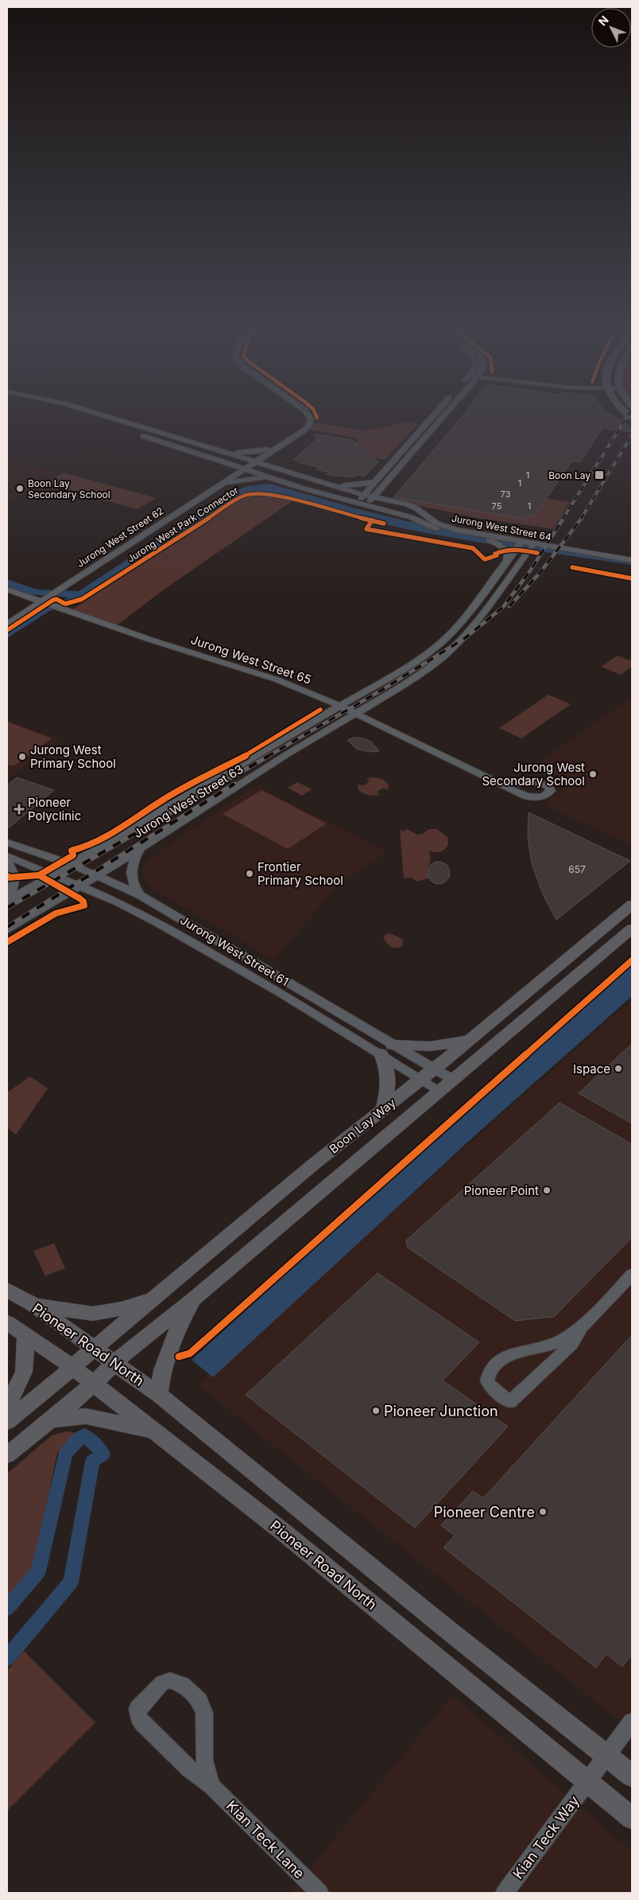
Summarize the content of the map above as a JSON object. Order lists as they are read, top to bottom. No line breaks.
{"streets":{"main road":["Boon Lay Way","Pioneer Road North"],"street":["Jurong West Street 64","Jurong West Street 62","Jurong West Street 65","Jurong West Street 63","Jurong West Street 61","Kian Teck Way","Kian Teck Lane"],"cycle path":["Jurong West Park Connector"]},"crossings":[["Jurong West Street 64","Jurong West Street 62"],["Jurong West Street 64","Jurong West Street 63"],["Jurong West Street 62","Jurong West Street 65"],["Jurong West Street 65","Jurong West Street 63"],["Jurong West Street 63","Jurong West Street 61"],["Jurong West Street 61","Boon Lay Way"],["Boon Lay Way","Pioneer Road North"],["Pioneer Road North","Kian Teck Way"]],"places":{"transit":["Boon Lay"],"other":["Boon Lay Secondary School","Jurong West Primary School","Jurong West Secondary School","Frontier Primary School","Ispace","Pioneer Point","Pioneer Junction","Pioneer Centre"],"health":["Pioneer Polyclinic"]},"house_numbers":["1","1","73","75","1","657"],"north":"top left"}
